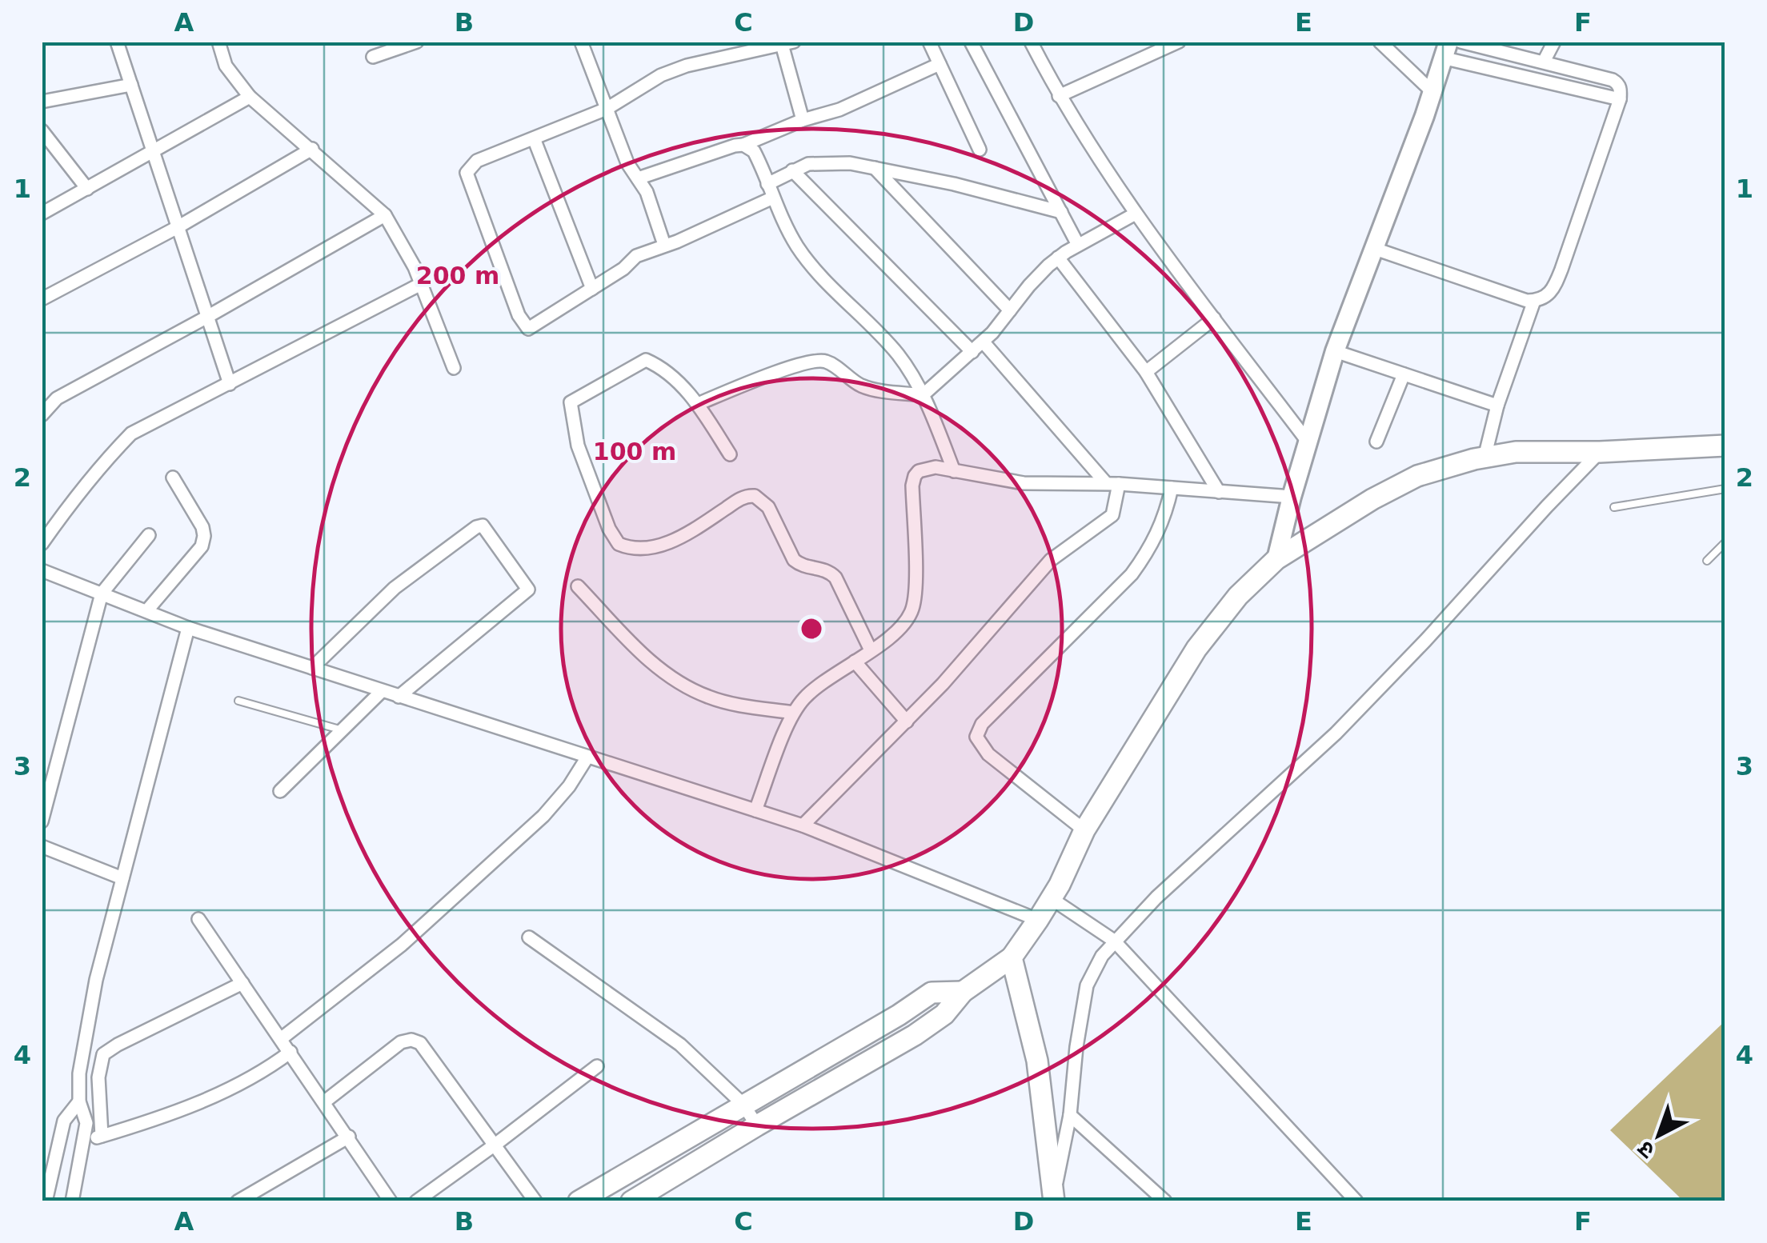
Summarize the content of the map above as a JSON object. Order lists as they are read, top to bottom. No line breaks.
{"north":"bottom left","grid":{"columns":["A","B","C","D","E","F"],"rows":["1","2","3","4"]},"rings":["200 m","100 m"]}
